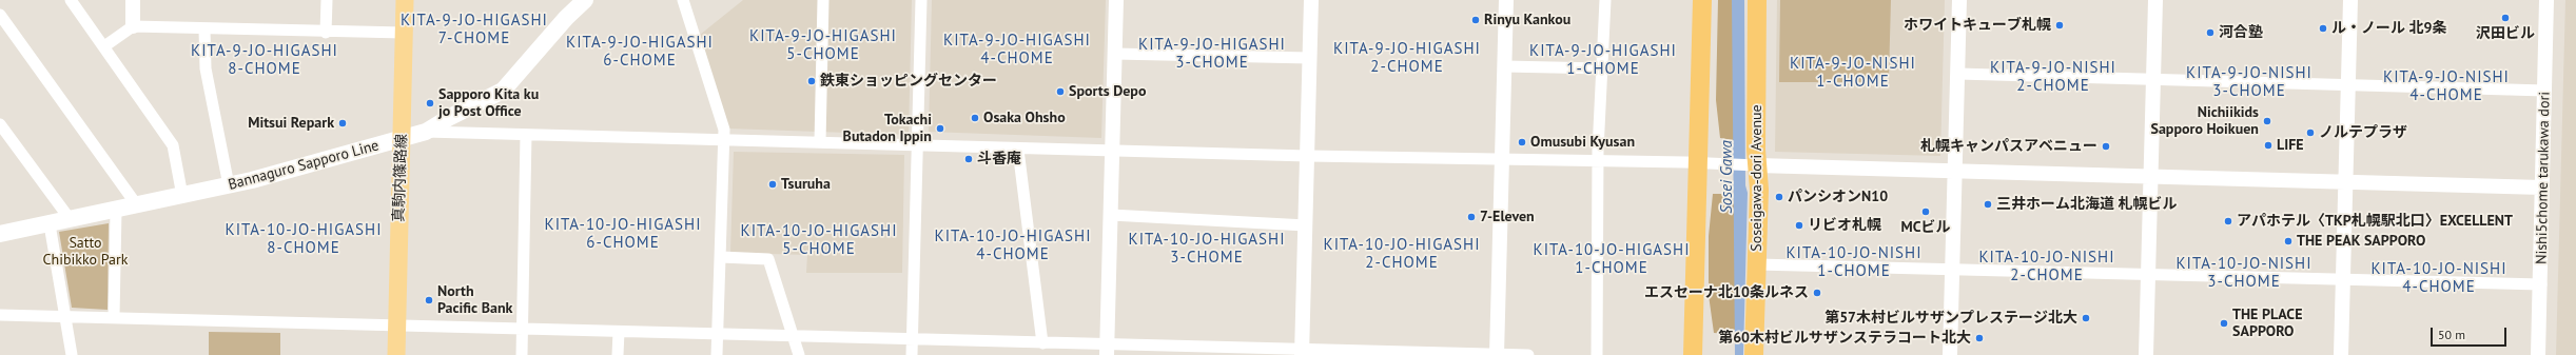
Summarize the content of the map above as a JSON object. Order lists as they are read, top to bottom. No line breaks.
{"streets":{"highway":["Soseigawa-dori Avenue"],"main road":["Bannaguro Sapporo Line","真駒内篠路線"],"street":["Nishi5chome tarukawa dori"]},"crossings":[["Bannaguro Sapporo Line","真駒内篠路線"]],"districts":["KITA-9-JO-HIGASHI 7-CHOME","KITA-9-JO-HIGASHI 5-CHOME","KITA-9-JO-HIGASHI 4-CHOME","KITA-9-JO-HIGASHI 6-CHOME","KITA-9-JO-HIGASHI 3-CHOME","KITA-9-JO-HIGASHI 2-CHOME","KITA-9-JO-HIGASHI 8-CHOME","KITA-9-JO-HIGASHI 1-CHOME","KITA-9-JO-NISHI 1-CHOME","KITA-9-JO-NISHI 2-CHOME","KITA-9-JO-NISHI 3-CHOME","KITA-9-JO-NISHI 4-CHOME","KITA-10-JO-HIGASHI 6-CHOME","KITA-10-JO-HIGASHI 8-CHOME","KITA-10-JO-HIGASHI 5-CHOME","KITA-10-JO-HIGASHI 4-CHOME","KITA-10-JO-HIGASHI 3-CHOME","KITA-10-JO-HIGASHI 2-CHOME","KITA-10-JO-HIGASHI 1-CHOME","KITA-10-JO-NISHI 1-CHOME","KITA-10-JO-NISHI 2-CHOME","KITA-10-JO-NISHI 3-CHOME","KITA-10-JO-NISHI 4-CHOME"],"water":["Sosei Gawa"],"parks":["Satto Chibikko Park"],"places":["沢田ビル","Rinyu Kankou","ホワイトキューブ札幌","ル・ノール 北9条","河合塾","鉄東ショッピングセンター","Sports Depo","Sapporo Kita ku jo Post Office","Osaka Ohsho","Nichiikids Sapporo Hoikuen","Mitsui Repark","Tokachi Butadon Ippin","ノルテプラザ","Omusubi Kyusan","LIFE","札幌キャンパスアベニュー","斗香庵","Tsuruha","パンシオンN10","三井ホーム北海道 札幌ビル","MCビル","7-Eleven","アパホテル〈TKP札幌駅北口〉EXCELLENT","リビオ札幌","THE PEAK SAPPORO","エスセーナ北10条ルネス","North Pacific Bank","第57木村ビルサザンプレステージ北大","THE PLACE SAPPORO","第60木村ビルサザンステラコート北大"],"scale_bar":"50 m"}
